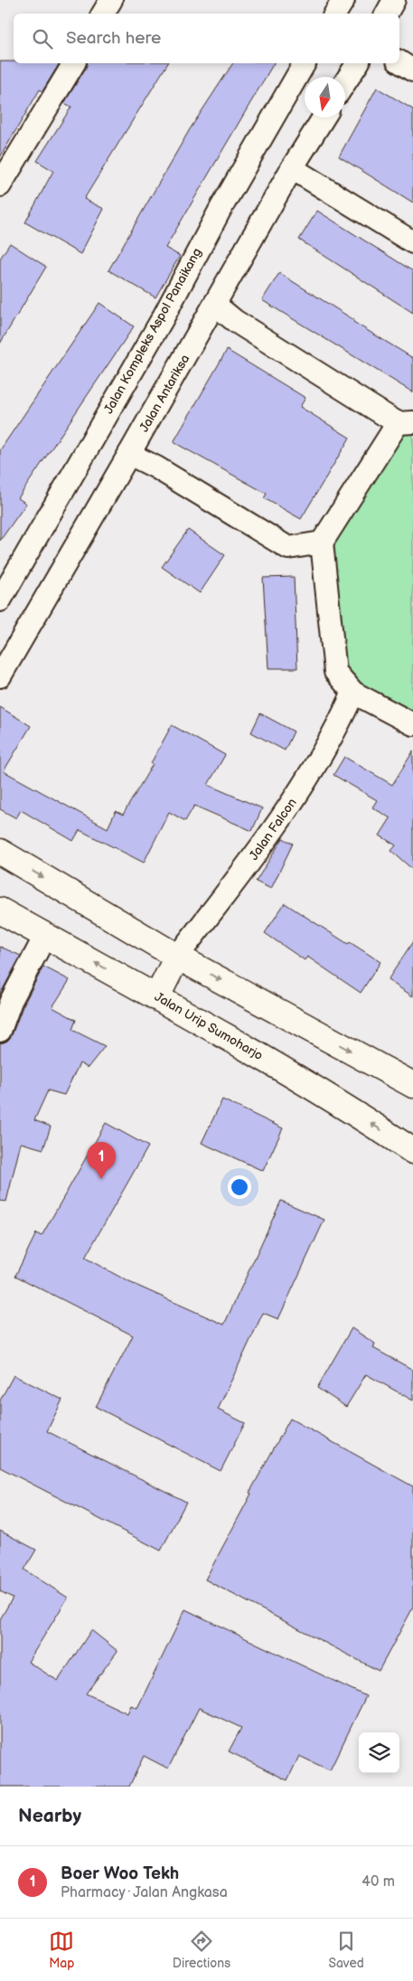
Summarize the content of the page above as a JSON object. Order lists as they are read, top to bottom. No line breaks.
{"streets":{"highway":["Jalan Urip Sumoharjo"],"street":["Jalan Kompleks Aspol Panaikang","Jalan Antariksa","Jalan Falcon"]},"north":"bottom","page":{"search":"Search here","pins":"1","heading":"Nearby","list":[{"mark":"1","name":"Boer Woo Tekh","note":"Pharmacy · Jalan Angkasa","value":"40 m"}],"nav":["Map","Directions","Saved"]}}
